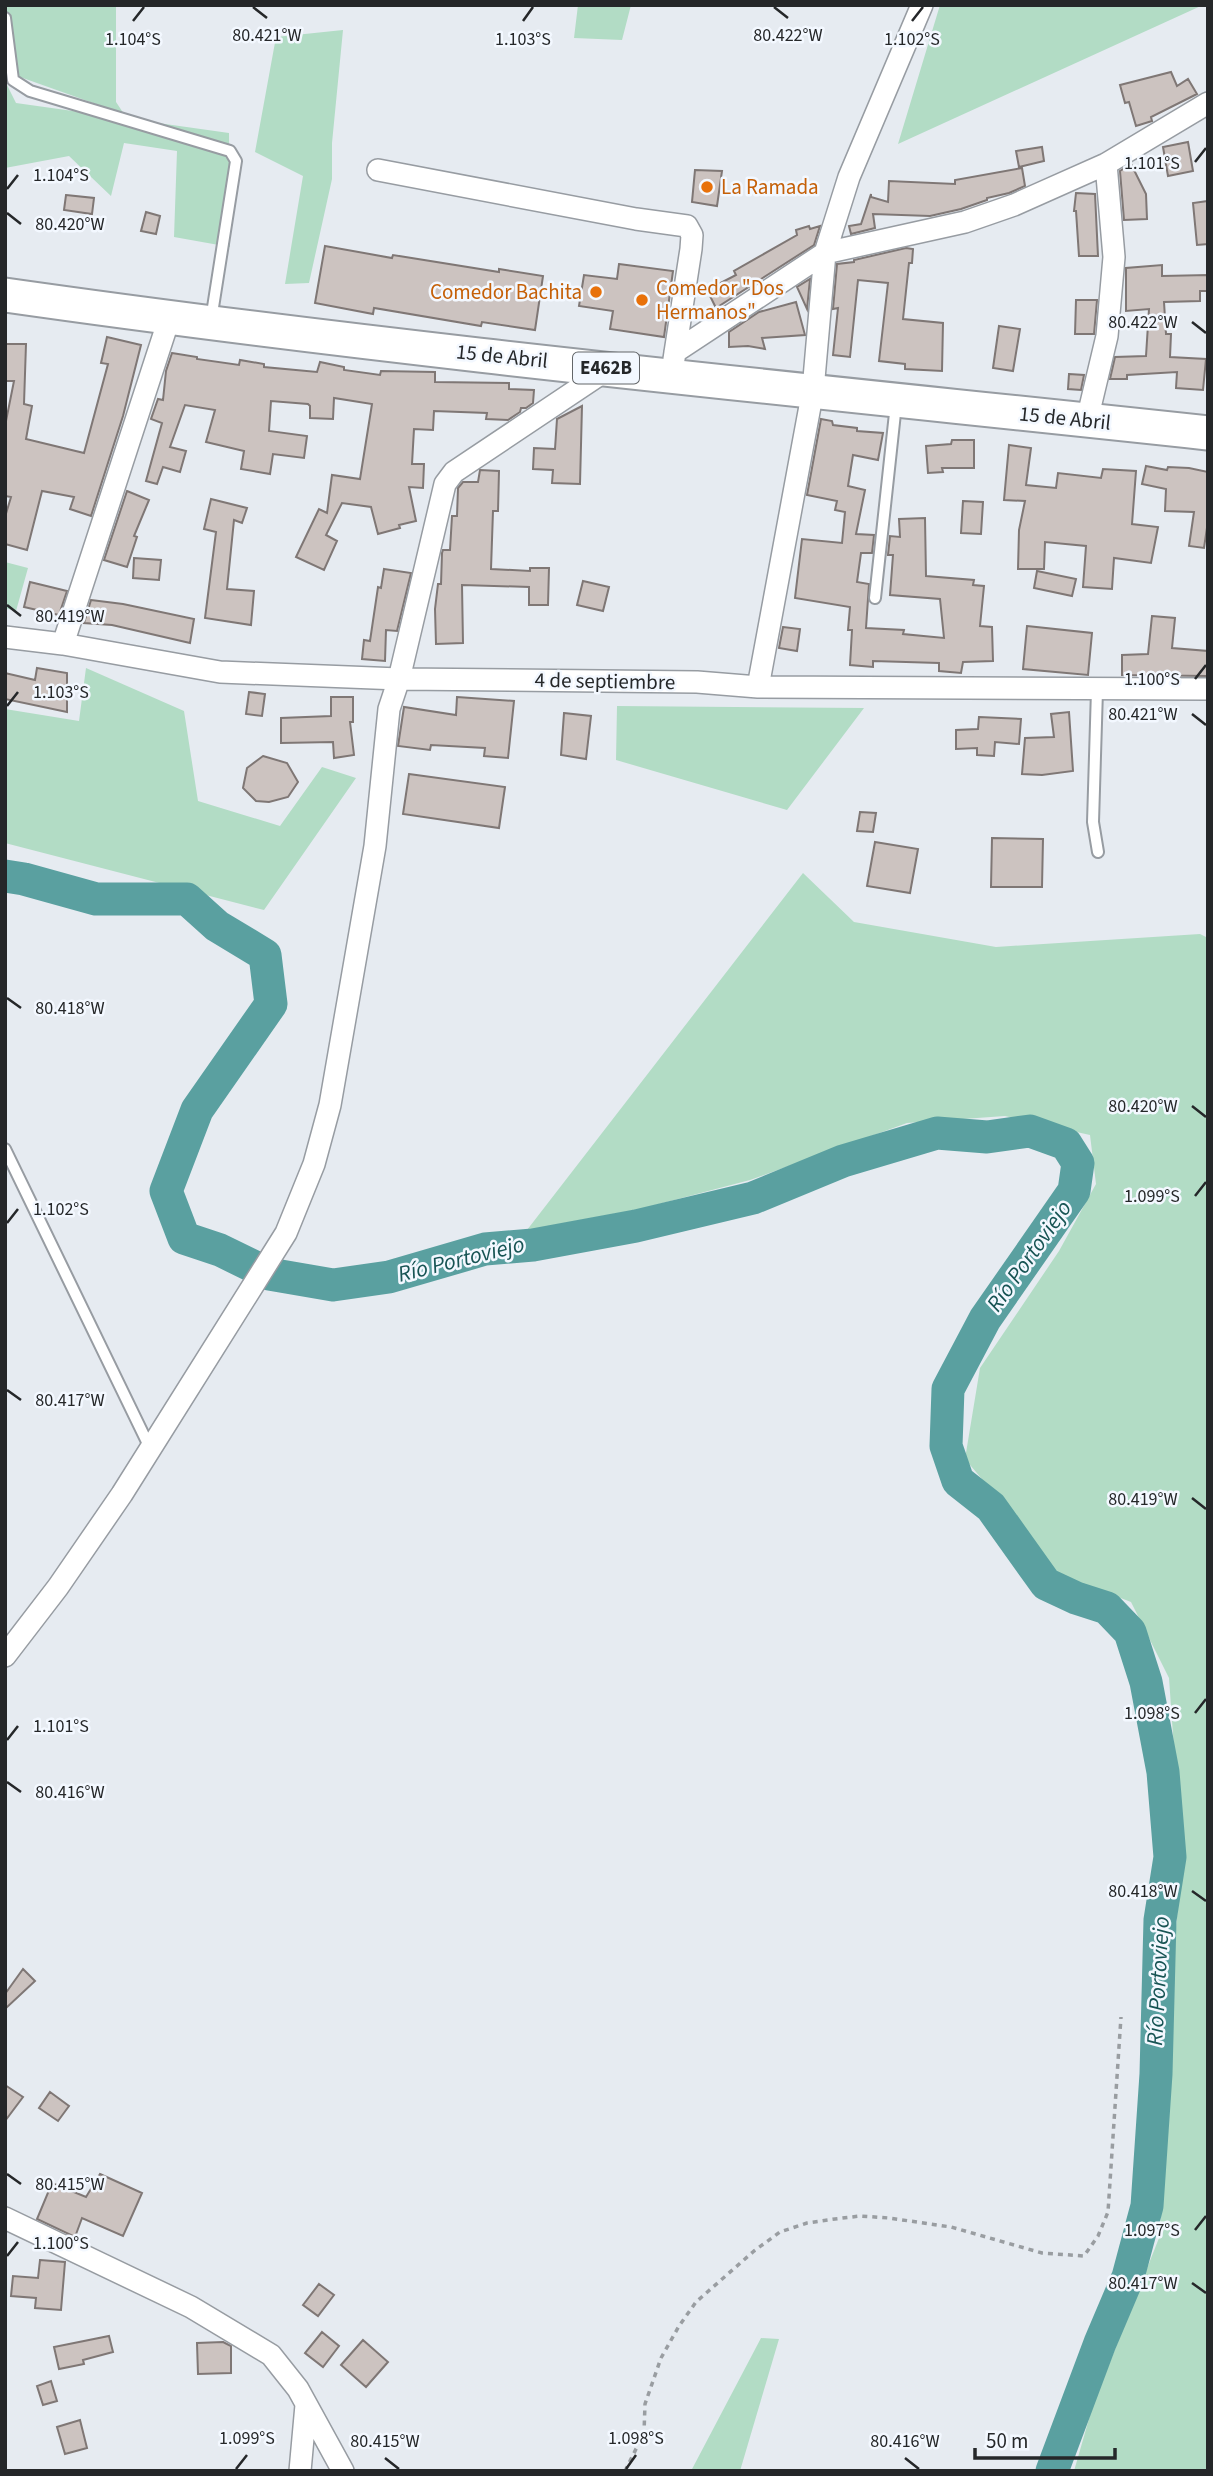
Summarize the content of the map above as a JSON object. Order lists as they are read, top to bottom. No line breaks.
{"streets":{"main road":["15 de Abril","E462B"],"street":["4 de septiembre"]},"water":["Río Portoviejo"],"places":["La Ramada","Comedor Bachita","Comedor \"Dos Hermanos\""],"scale_bar":"50 m","coordinates":["80.421°W","80.422°W","1.104°S","1.103°S","1.102°S","1.101°S","80.420°W","80.419°W","1.100°S","80.418°W","1.099°S","80.417°W","1.098°S","80.416°W","80.415°W","1.097°S"]}
